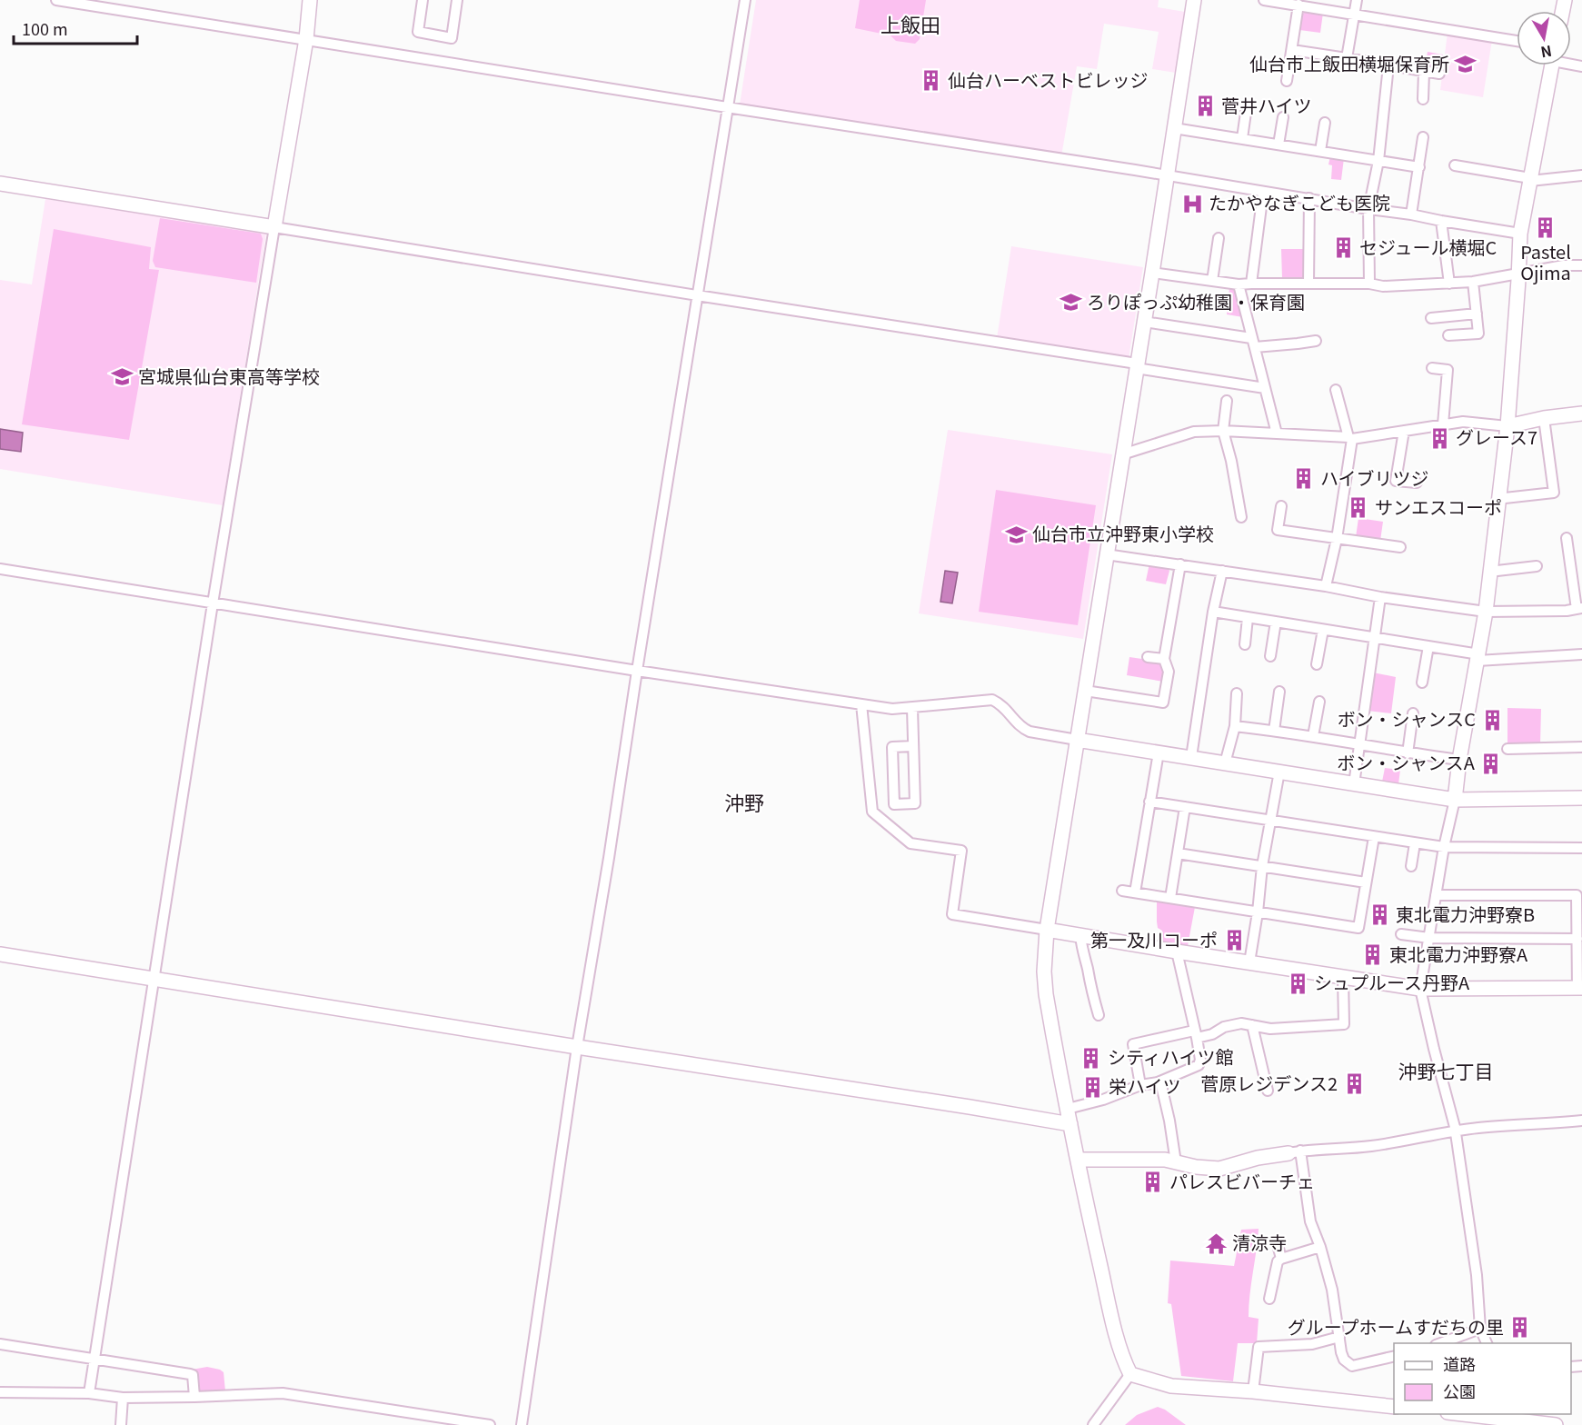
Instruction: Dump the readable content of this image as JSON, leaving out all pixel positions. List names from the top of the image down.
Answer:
{
  "districts": ["上飯田", "沖野", "沖野七丁目"],
  "places": {
    "school or university": [
      "仙台市上飯田横堀保育所",
      "ろりぽっぷ幼稚園・保育園",
      "宮城県仙台東高等学校",
      "仙台市立沖野東小学校"
    ],
    "building": [
      "仙台ハーベストビレッジ",
      "菅井ハイツ",
      "Pastel Ojima",
      "セジュール横堀C",
      "グレース7",
      "ハイブリツジ",
      "サンエスコーポ",
      "ボン・シャンスC",
      "ボン・シャンスA",
      "東北電力沖野寮B",
      "第一及川コーポ",
      "東北電力沖野寮A",
      "シュプルース丹野A",
      "シティハイツ館",
      "菅原レジデンス2",
      "栄ハイツ",
      "パレスビバーチェ",
      "グループホームすだちの里"
    ],
    "hospital": ["たかやなぎこども医院"],
    "temple": ["清涼寺"]
  },
  "legend": ["道路", "公園"],
  "scale_bar": "100 m",
  "north": "bottom"
}
